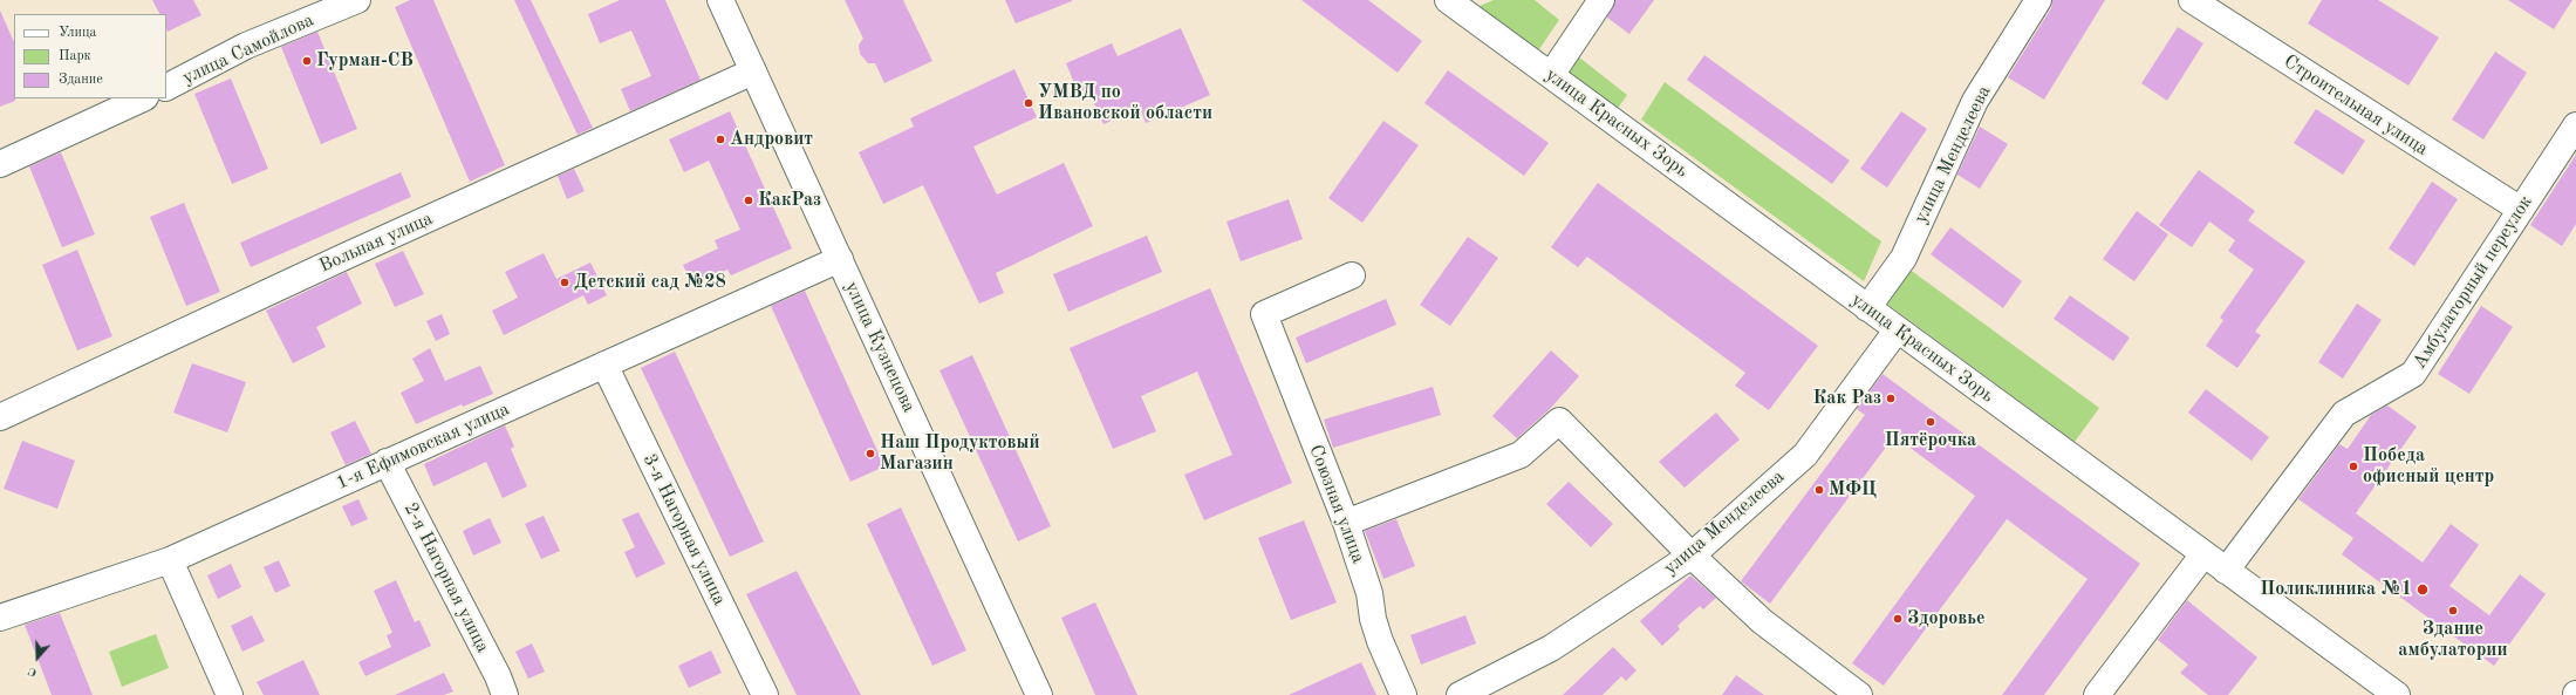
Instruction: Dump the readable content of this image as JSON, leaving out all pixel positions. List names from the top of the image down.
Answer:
{
  "streets": {
    "street": [
      "улица Самойлова",
      "Строительная улица",
      "улица Красных Зорь",
      "улица Менделеева",
      "Вольная улица",
      "Амбулаторный переулок",
      "улица Кузнецова",
      "1-я Ефимовская улица",
      "Союзная улица",
      "3-я Нагорная улица",
      "2-я Нагорная улица"
    ]
  },
  "crossings": [
    ["Строительная улица", "Амбулаторный переулок"],
    ["улица Красных Зорь", "улица Менделеева"],
    ["улица Красных Зорь", "Амбулаторный переулок"],
    ["Вольная улица", "улица Кузнецова"],
    ["улица Кузнецова", "1-я Ефимовская улица"],
    ["1-я Ефимовская улица", "3-я Нагорная улица"],
    ["1-я Ефимовская улица", "2-я Нагорная улица"]
  ],
  "places": [
    "Гурман-СВ",
    "УМВД по Ивановской области",
    "Андровит",
    "КакРаз",
    "Детский сад №28",
    "Как Раз",
    "Пятёрочка",
    "Наш Продуктовый Магазин",
    "Победа офисный центр",
    "МФЦ",
    "Поликлиника №1",
    "Здание амбулатории",
    "Здоровье"
  ],
  "legend": ["Улица", "Парк", "Здание"],
  "north": "bottom"
}
